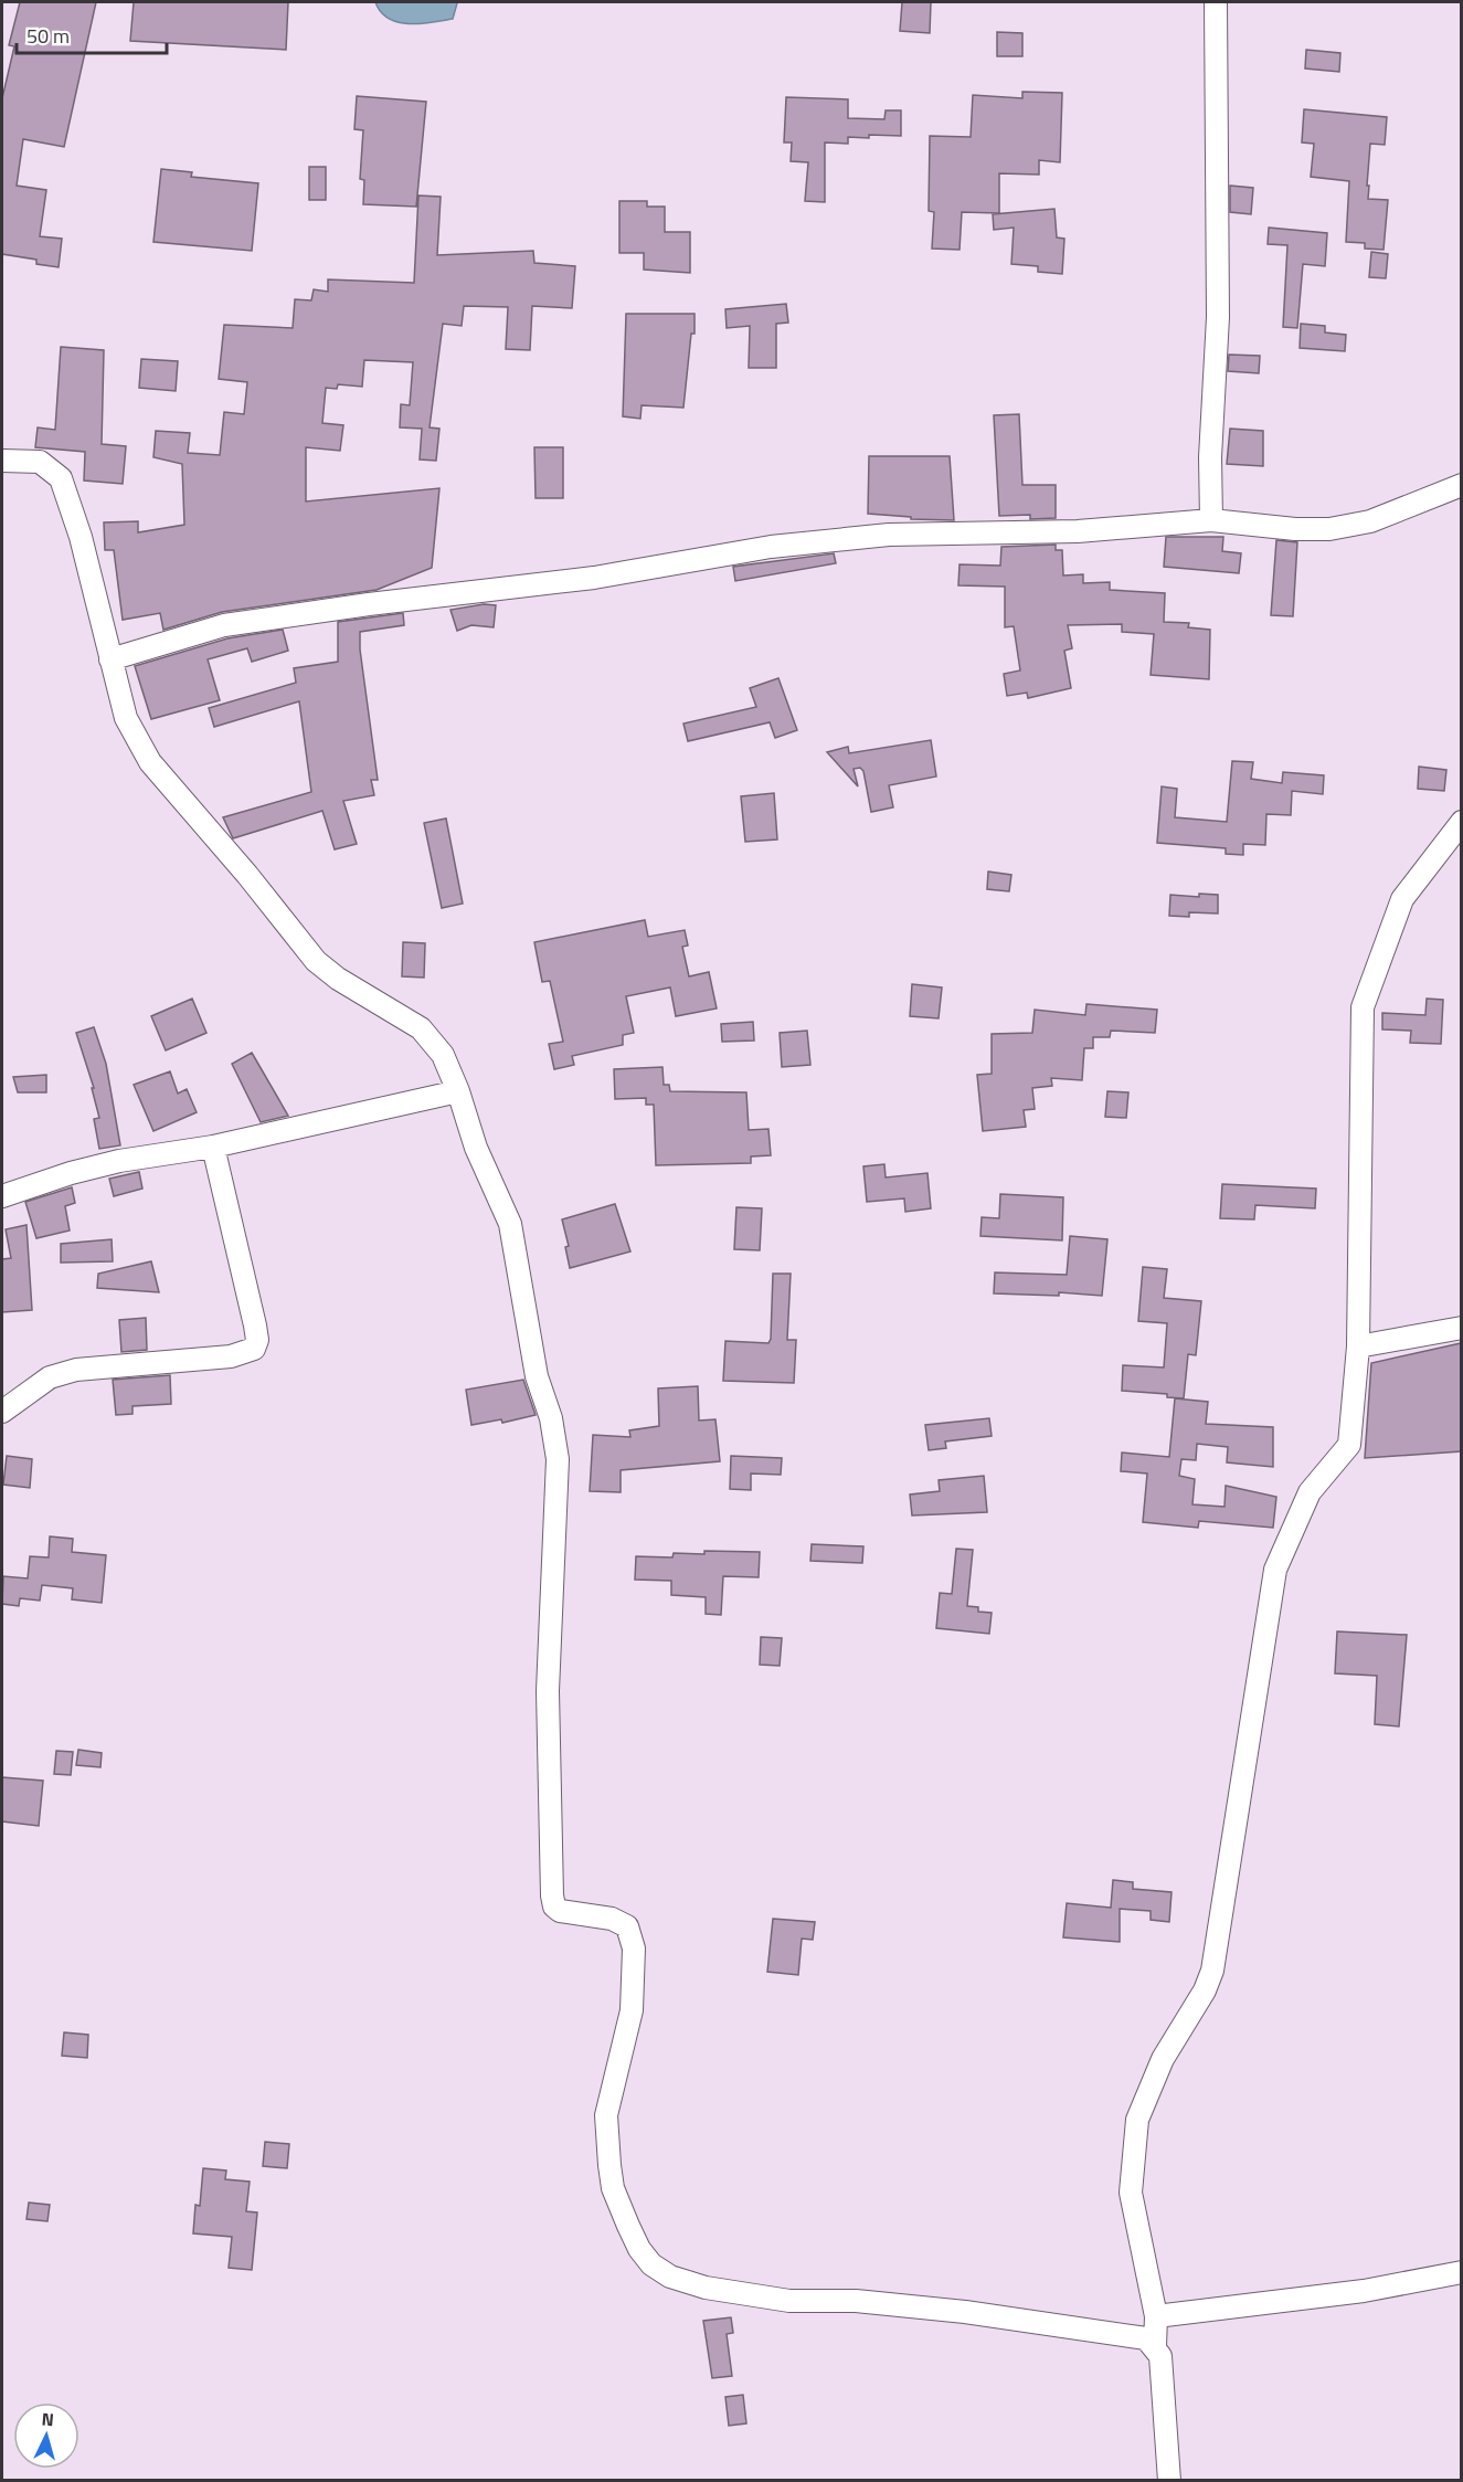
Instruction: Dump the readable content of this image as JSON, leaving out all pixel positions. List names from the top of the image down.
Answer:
{
  "scale_bar": "50 m",
  "north": "top"
}
